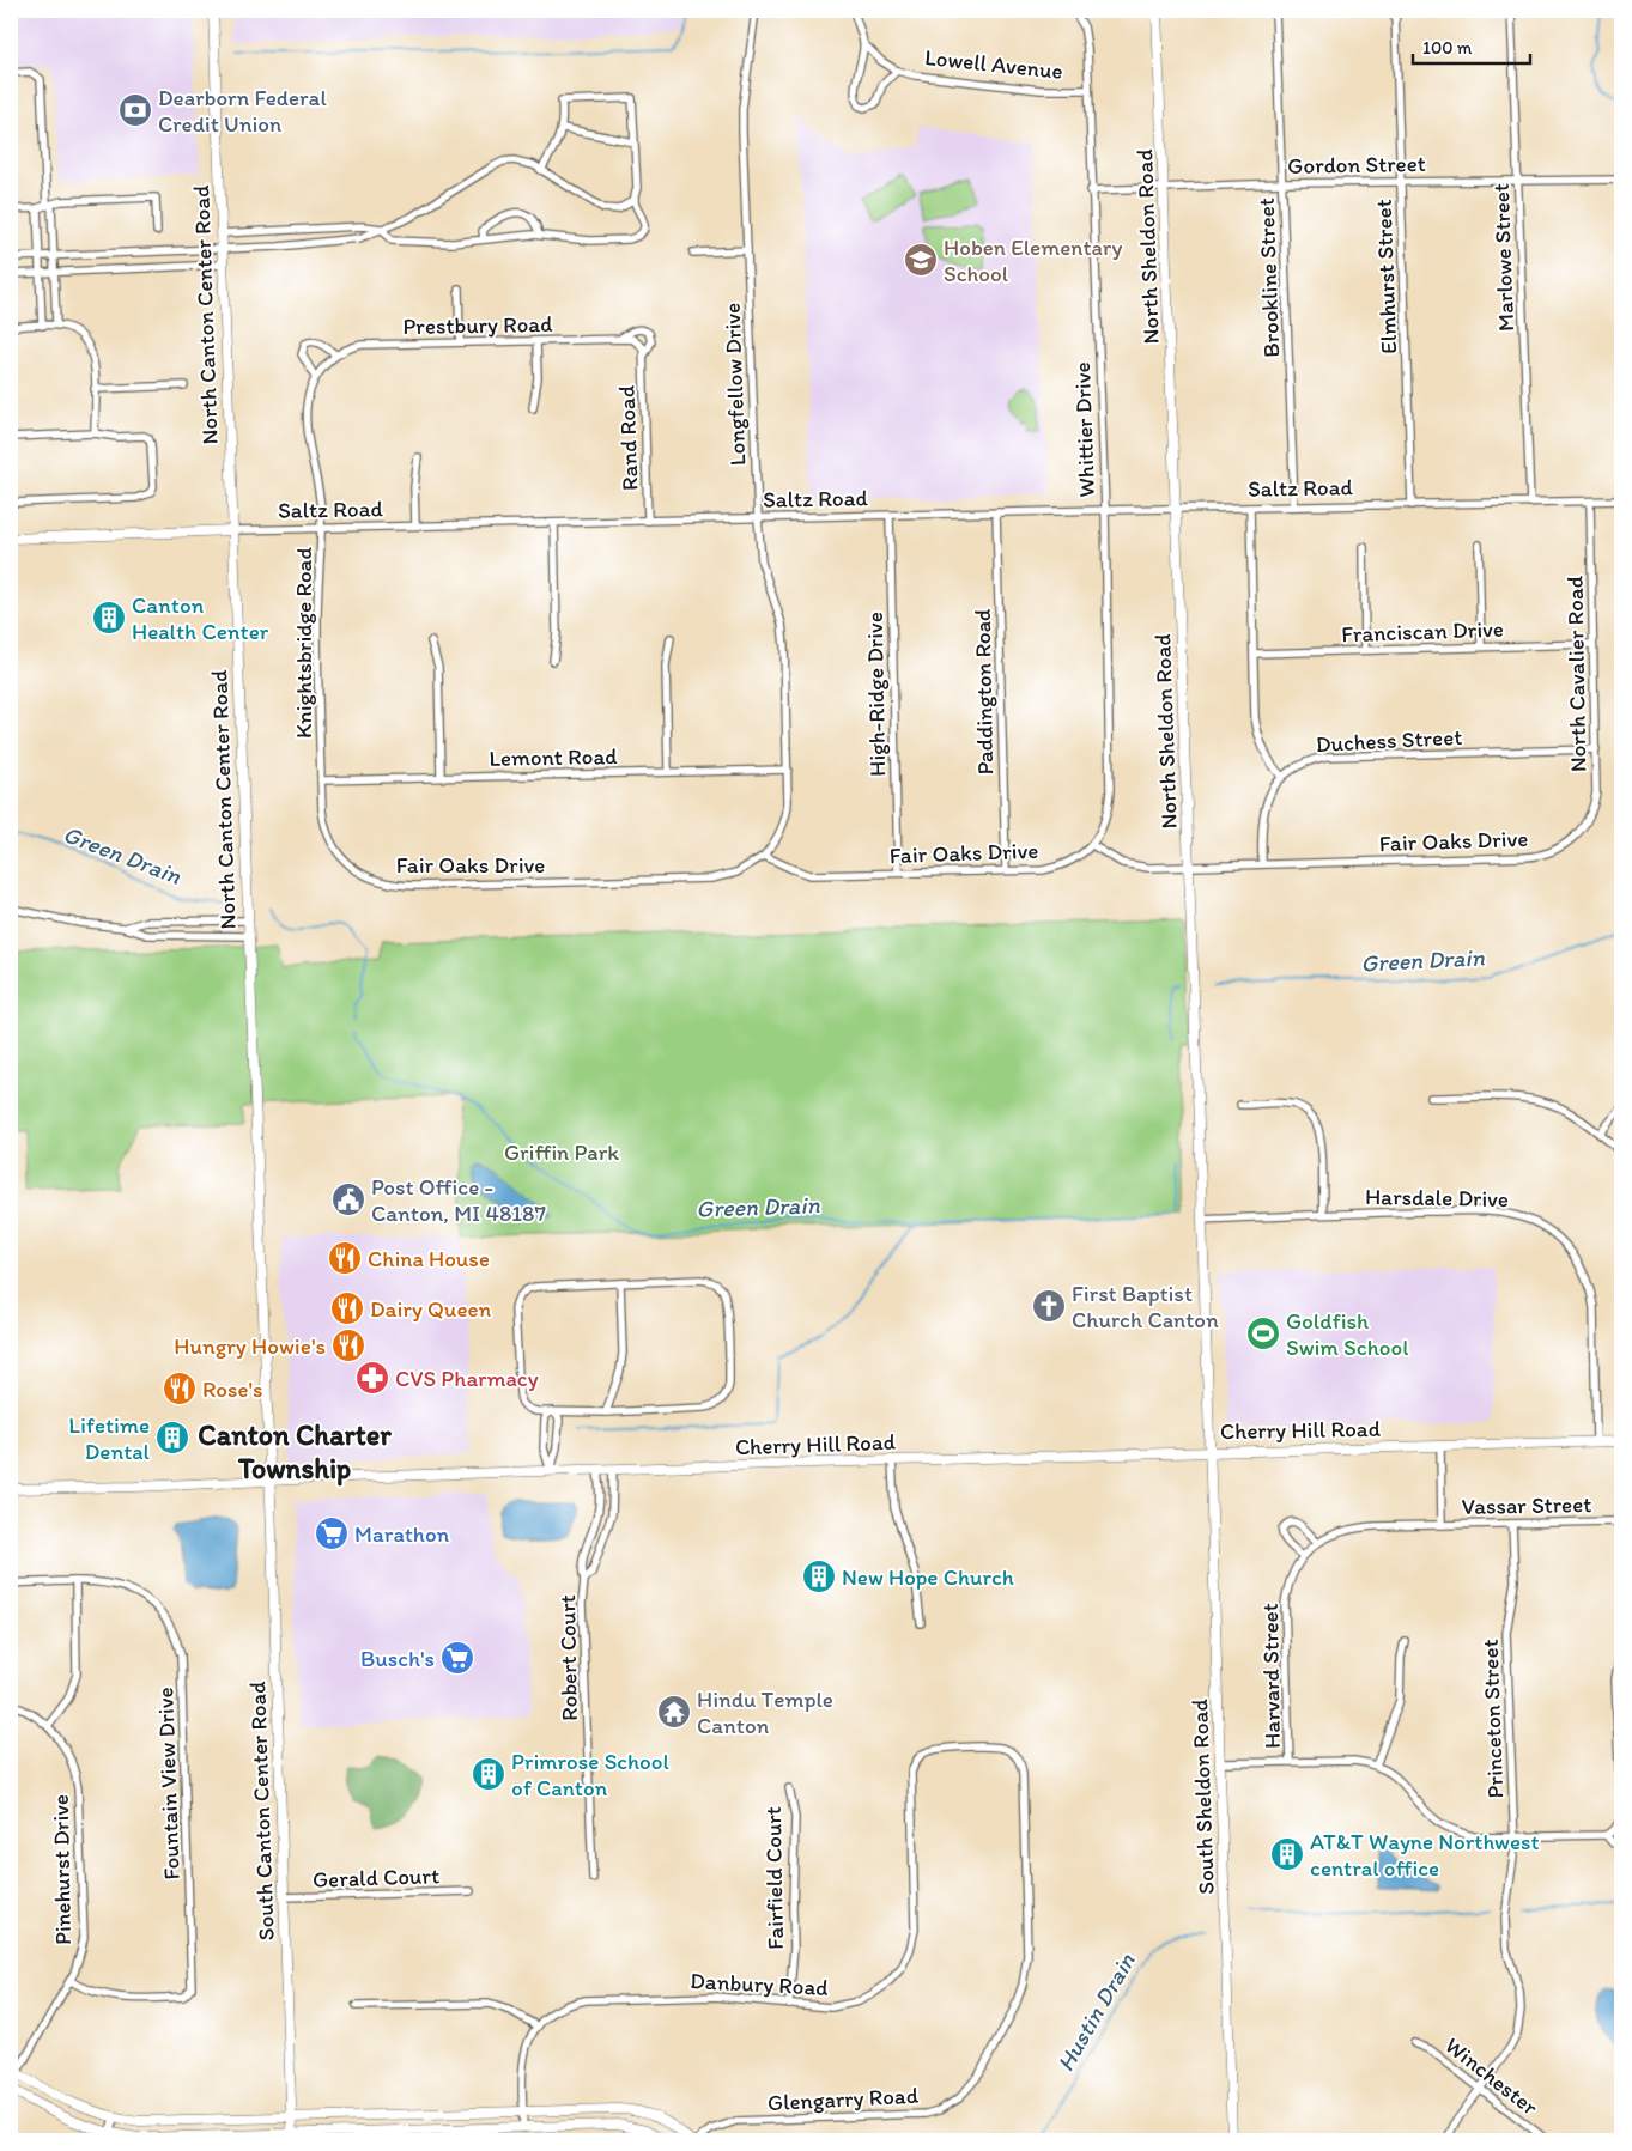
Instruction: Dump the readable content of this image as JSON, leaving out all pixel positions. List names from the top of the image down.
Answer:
{
  "streets": {
    "street": [
      "Lowell Avenue",
      "Gordon Street",
      "North Sheldon Road",
      "Marlowe Street",
      "Elmhurst Street",
      "Brookline Street",
      "North Canton Center Road",
      "Prestbury Road",
      "Longfellow Drive",
      "Whittier Drive",
      "Rand Road",
      "Saltz Road",
      "Franciscan Drive",
      "Knightsbridge Road",
      "North Cavalier Road",
      "Paddington Road",
      "High-Ridge Drive",
      "Duchess Street",
      "Lemont Road",
      "Fair Oaks Drive",
      "Harsdale Drive",
      "Cherry Hill Road",
      "Vassar Street",
      "Robert Court",
      "Harvard Street",
      "Princeton Street",
      "Fountain View Drive",
      "South Sheldon Road",
      "South Canton Center Road",
      "Pinehurst Drive",
      "Gerald Court",
      "Fairfield Court",
      "Danbury Road",
      "Winchester",
      "Glengarry Road"
    ]
  },
  "crossings": [
    ["Lowell Avenue", "Whittier Drive"],
    ["Gordon Street", "North Sheldon Road"],
    ["Gordon Street", "Marlowe Street"],
    ["Gordon Street", "Elmhurst Street"],
    ["Gordon Street", "Brookline Street"],
    ["Gordon Street", "Whittier Drive"],
    ["North Sheldon Road", "Saltz Road"],
    ["North Sheldon Road", "Fair Oaks Drive"],
    ["North Sheldon Road", "Harsdale Drive"],
    ["North Sheldon Road", "Cherry Hill Road"],
    ["North Sheldon Road", "South Sheldon Road"],
    ["Marlowe Street", "Saltz Road"],
    ["Elmhurst Street", "Saltz Road"],
    ["Brookline Street", "Saltz Road"],
    ["North Canton Center Road", "Saltz Road"],
    ["North Canton Center Road", "Cherry Hill Road"],
    ["North Canton Center Road", "South Canton Center Road"],
    ["Prestbury Road", "Rand Road"],
    ["Prestbury Road", "Knightsbridge Road"],
    ["Longfellow Drive", "Saltz Road"],
    ["Longfellow Drive", "Lemont Road"],
    ["Longfellow Drive", "Fair Oaks Drive"],
    ["Whittier Drive", "Saltz Road"],
    ["Whittier Drive", "Fair Oaks Drive"],
    ["Rand Road", "Saltz Road"],
    ["Saltz Road", "Knightsbridge Road"],
    ["Saltz Road", "North Cavalier Road"],
    ["Saltz Road", "Paddington Road"],
    ["Saltz Road", "High-Ridge Drive"],
    ["Franciscan Drive", "North Cavalier Road"],
    ["Knightsbridge Road", "Lemont Road"],
    ["Knightsbridge Road", "Fair Oaks Drive"],
    ["North Cavalier Road", "Duchess Street"],
    ["North Cavalier Road", "Fair Oaks Drive"],
    ["Paddington Road", "Fair Oaks Drive"],
    ["High-Ridge Drive", "Fair Oaks Drive"],
    ["Duchess Street", "Fair Oaks Drive"],
    ["Harsdale Drive", "Cherry Hill Road"],
    ["Cherry Hill Road", "Robert Court"],
    ["Cherry Hill Road", "South Sheldon Road"],
    ["Cherry Hill Road", "South Canton Center Road"],
    ["Vassar Street", "Harvard Street"],
    ["Vassar Street", "Princeton Street"],
    ["Princeton Street", "Winchester"],
    ["Fountain View Drive", "Pinehurst Drive"],
    ["South Canton Center Road", "Gerald Court"],
    ["Fairfield Court", "Danbury Road"],
    ["Danbury Road", "Glengarry Road"]
  ],
  "districts": ["Canton Charter Township"],
  "water": ["Green Drain", "Hustin Drain"],
  "parks": ["Griffin Park"],
  "places": {
    "bank": ["Dearborn Federal Credit Union"],
    "school or university": ["Hoben Elementary School"],
    "building": [
      "Canton Health Center",
      "Lifetime Dental",
      "New Hope Church",
      "Primrose School of Canton",
      "AT&T Wayne Northwest central office"
    ],
    "public building": ["Post Office - Canton, MI 48187"],
    "restaurant": [
      "China House",
      "Dairy Queen",
      "Hungry Howie's",
      "Rose's"
    ],
    "church": ["First Baptist Church Canton"],
    "sports": ["Goldfish Swim School"],
    "pharmacy": ["CVS Pharmacy"],
    "supermarket": ["Marathon", "Busch's"],
    "temple": ["Hindu Temple Canton"]
  },
  "scale_bar": "100 m"
}
